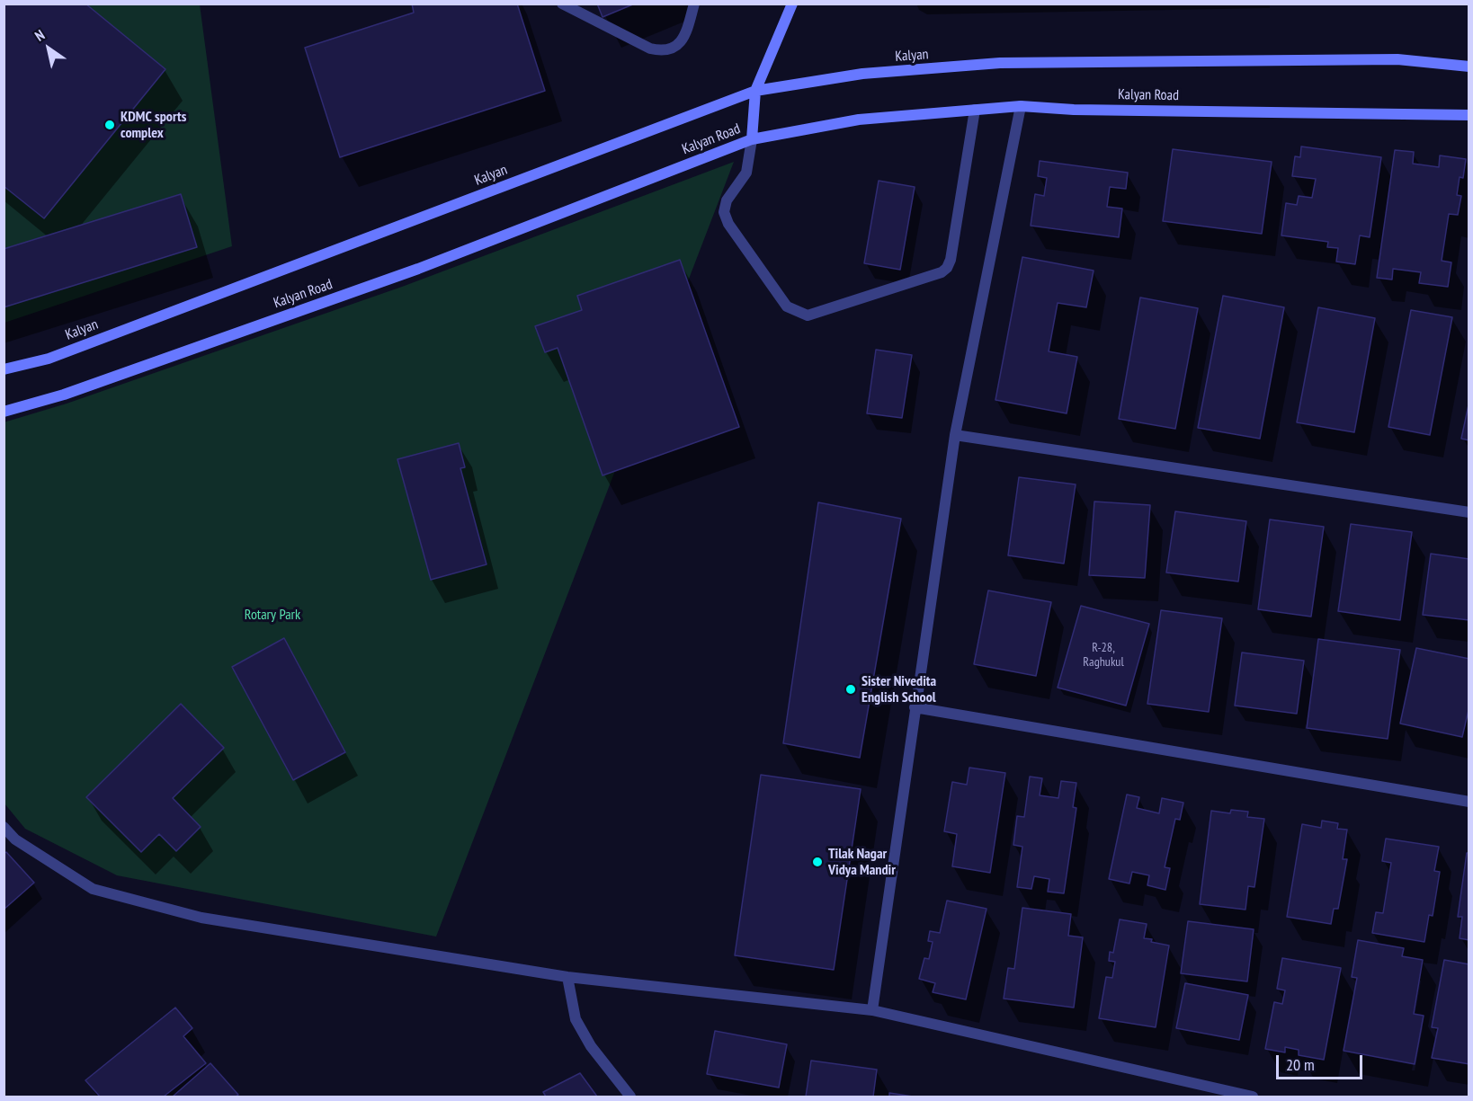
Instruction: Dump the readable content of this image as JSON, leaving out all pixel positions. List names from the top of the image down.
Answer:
{
  "streets": {
    "main road": ["Kalyan", "Kalyan Road"]
  },
  "parks": ["Rotary Park"],
  "places": ["KDMC sports complex", "Sister Nivedita English School", "Tilak Nagar Vidya Mandir"],
  "house_numbers": ["R-28, Raghukul"],
  "scale_bar": "20 m",
  "north": "top left"
}
